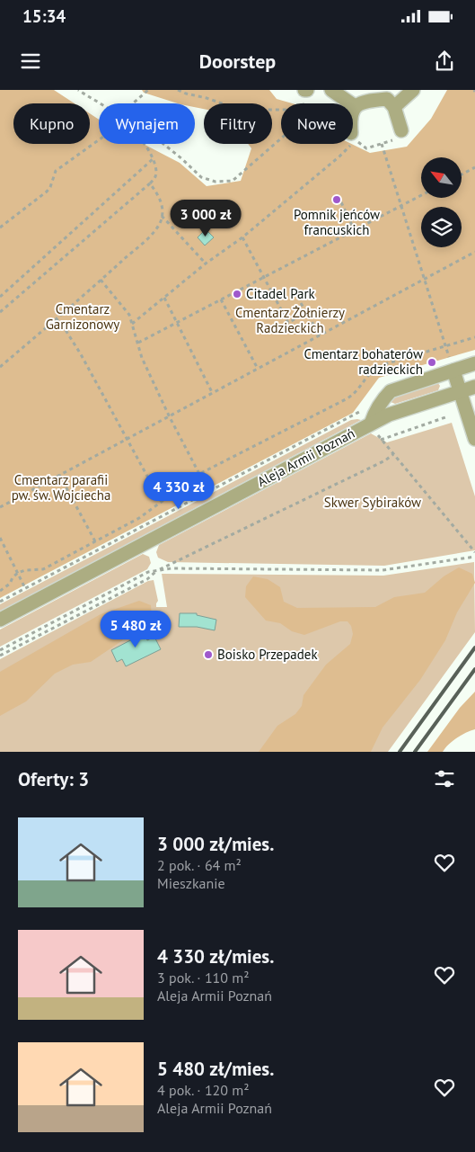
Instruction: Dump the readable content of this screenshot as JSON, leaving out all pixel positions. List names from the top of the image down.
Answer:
{
  "streets": {
    "street": ["Aleja Armii Poznań"]
  },
  "parks": [
    "Cmentarz Garnizonowy",
    "Cmentarz Żołnierzy Radzieckich",
    "Cmentarz parafii pw. św. Wojciecha",
    "Skwer Sybiraków"
  ],
  "places": [
    "Pomnik jeńców francuskich",
    "Citadel Park",
    "Cmentarz bohaterów radzieckich",
    "Boisko Przepadek"
  ],
  "north": "top left",
  "page": {
    "status": "15:34",
    "header": "Doorstep",
    "chip": [
      "Kupno",
      "Wynajem",
      "Filtry",
      "Nowe"
    ],
    "price": ["3 000 zł", "4 330 zł", "5 480 zł"],
    "heading": "Oferty: 3",
    "list": [
      {
        "name": "3 000 zł/mies.",
        "note": "2 pok. · 64 m² · Mieszkanie"
      },
      {
        "name": "4 330 zł/mies.",
        "note": "3 pok. · 110 m² · Aleja Armii Poznań"
      },
      {
        "name": "5 480 zł/mies.",
        "note": "4 pok. · 120 m² · Aleja Armii Poznań"
      }
    ]
  }
}
